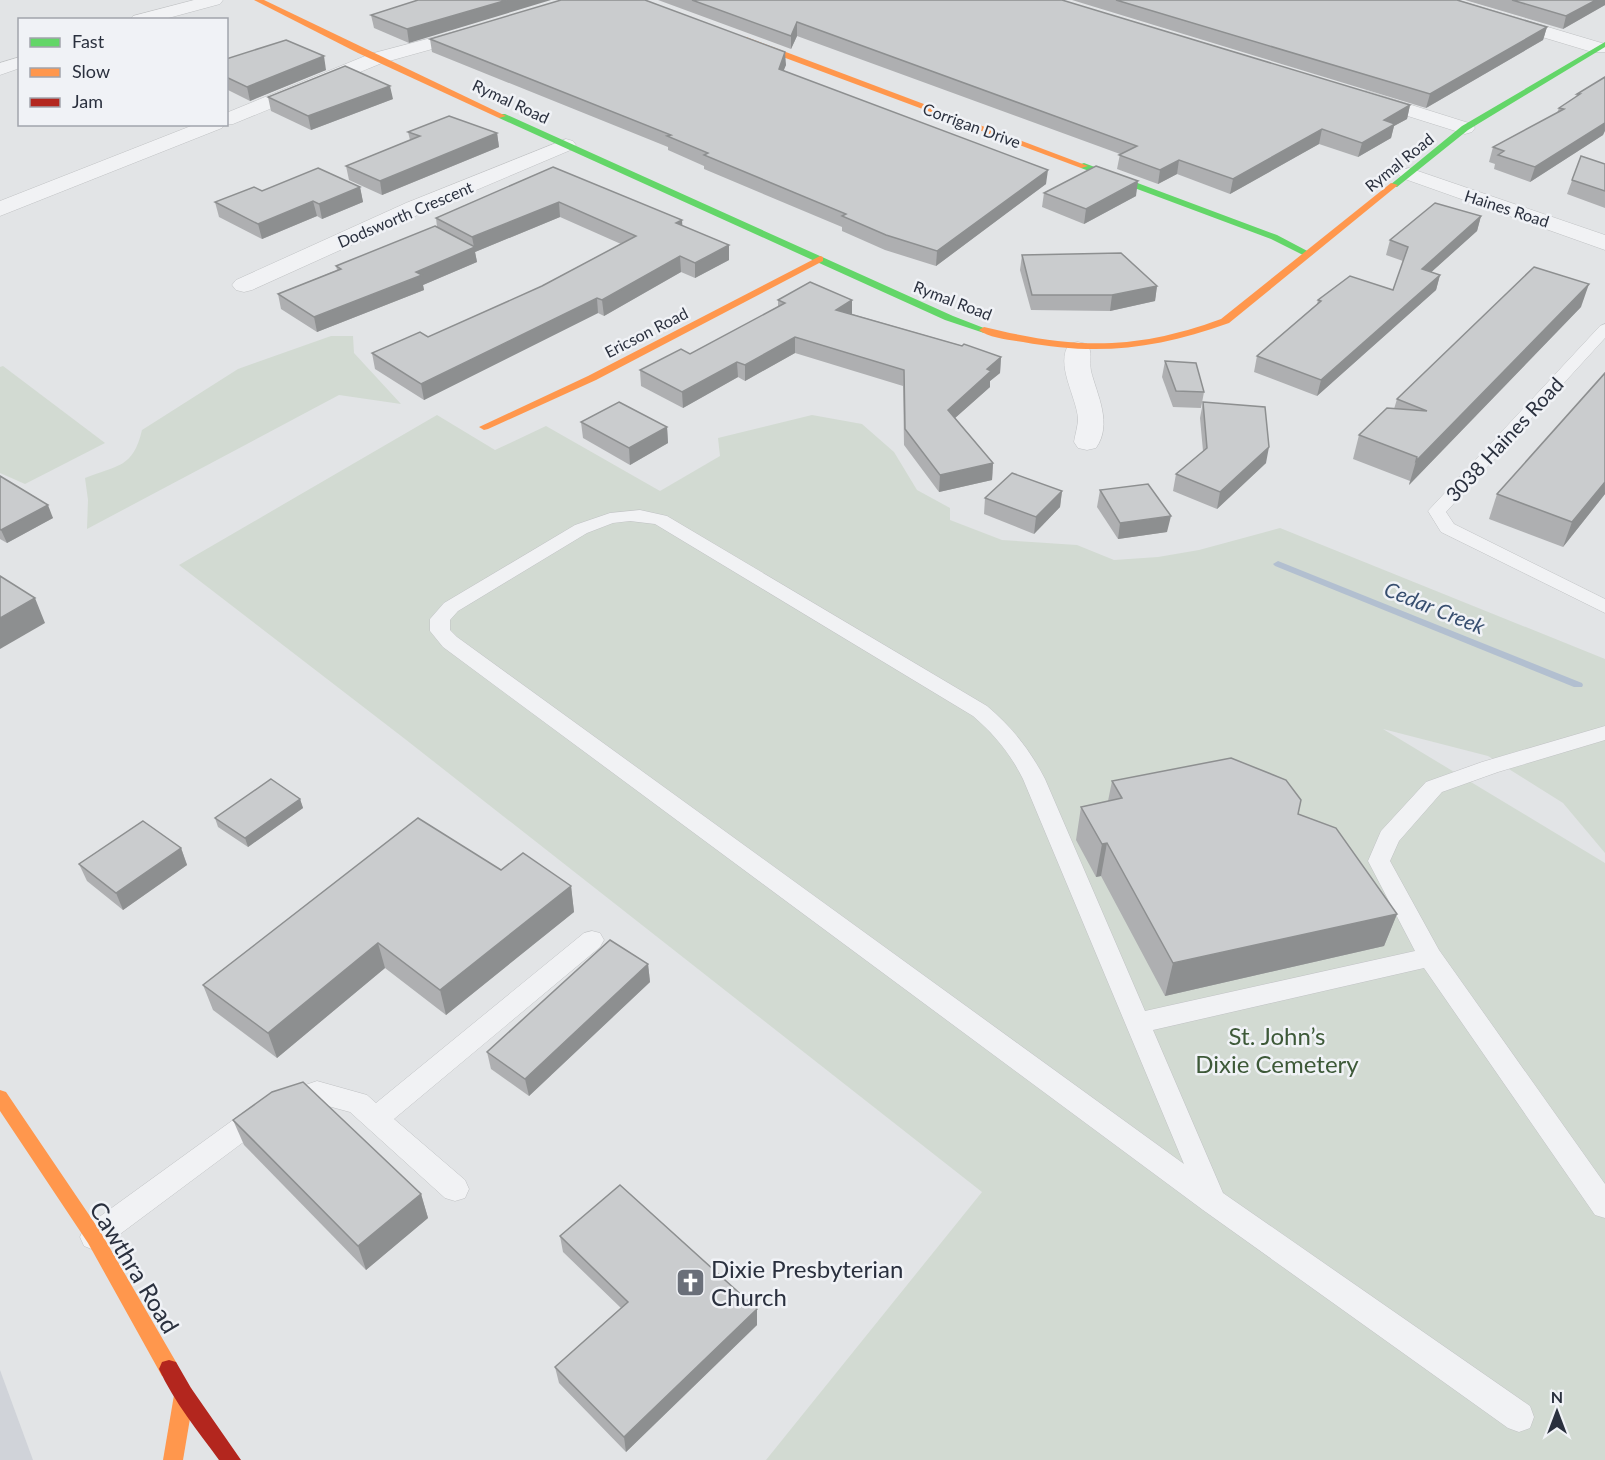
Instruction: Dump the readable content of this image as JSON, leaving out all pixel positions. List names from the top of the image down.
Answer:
{
  "streets": {
    "street": [
      "Rymal Road",
      "Corrigan Drive",
      "Haines Road",
      "Dodsworth Crescent",
      "Ericson Road",
      "Cawthra Road"
    ],
    "lane": ["3038 Haines Road"]
  },
  "crossings": [
    ["Rymal Road", "Corrigan Drive"],
    ["Rymal Road", "Haines Road"],
    ["Rymal Road", "Dodsworth Crescent"],
    ["Rymal Road", "Ericson Road"]
  ],
  "water": ["Cedar Creek"],
  "parks": ["St. John’s Dixie Cemetery"],
  "places": {
    "church": ["Dixie Presbyterian Church"]
  },
  "legend": ["Fast", "Slow", "Jam"],
  "north": "top"
}
